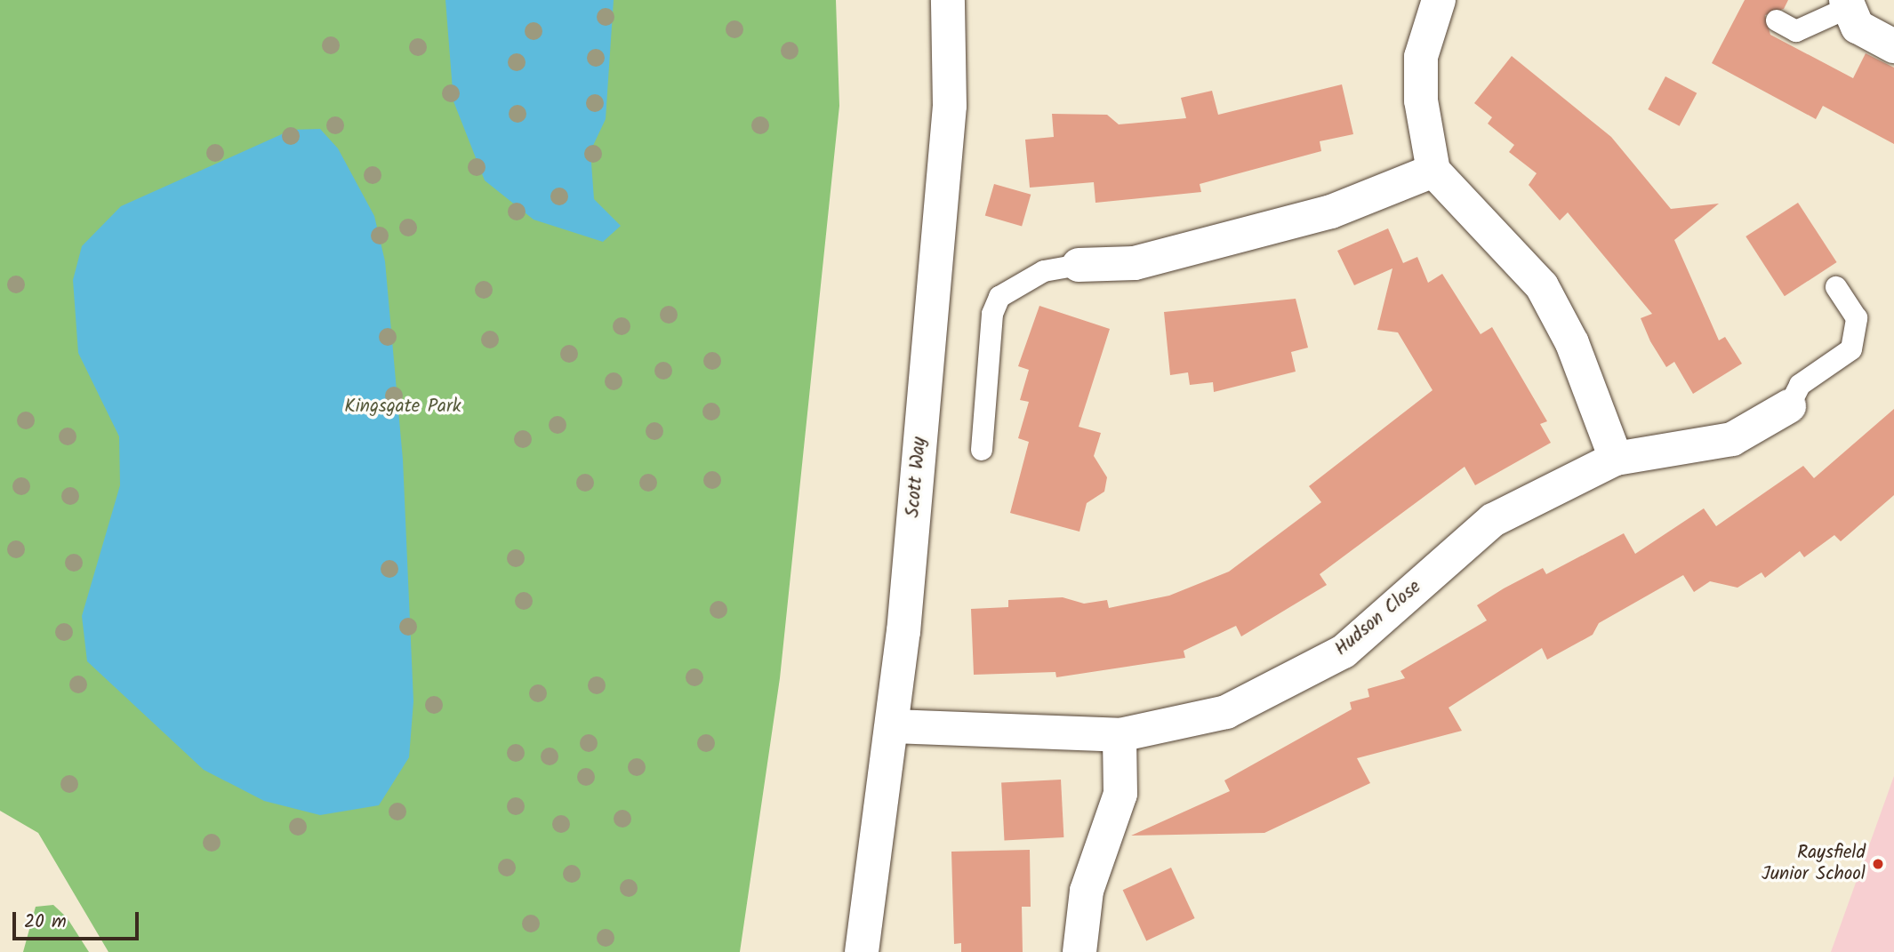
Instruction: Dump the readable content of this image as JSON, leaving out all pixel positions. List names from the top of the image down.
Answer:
{
  "streets": {
    "street": ["Scott Way", "Hudson Close"]
  },
  "crossings": [
    ["Scott Way", "Hudson Close"]
  ],
  "parks": ["Kingsgate Park"],
  "places": ["Raysfield Junior School"],
  "scale_bar": "20 m"
}
